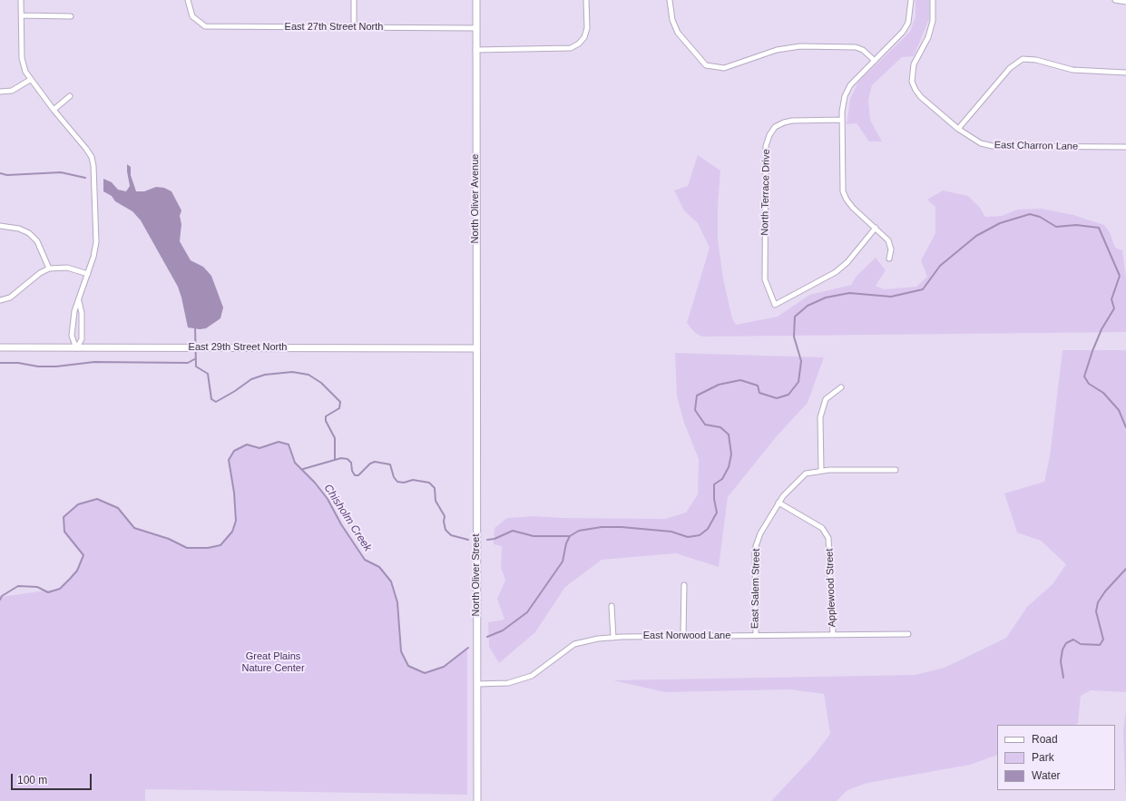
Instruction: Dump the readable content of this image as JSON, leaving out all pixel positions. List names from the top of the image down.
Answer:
{
  "streets": {
    "main road": ["North Oliver Avenue", "East 29th Street North", "North Oliver Street"],
    "street": [
      "East 27th Street North",
      "East Charron Lane",
      "North Terrace Drive",
      "Applewood Street",
      "East Salem Street",
      "East Norwood Lane"
    ]
  },
  "crossings": [
    ["North Oliver Avenue", "East 29th Street North"],
    ["North Oliver Avenue", "North Oliver Street"],
    ["East 29th Street North", "North Oliver Street"],
    ["North Oliver Street", "East Norwood Lane"],
    ["Applewood Street", "East Salem Street"],
    ["Applewood Street", "East Norwood Lane"],
    ["East Salem Street", "East Norwood Lane"]
  ],
  "water": ["Chisholm Creek"],
  "parks": ["Great Plains Nature Center"],
  "legend": ["Road", "Park", "Water"],
  "scale_bar": "100 m"
}
